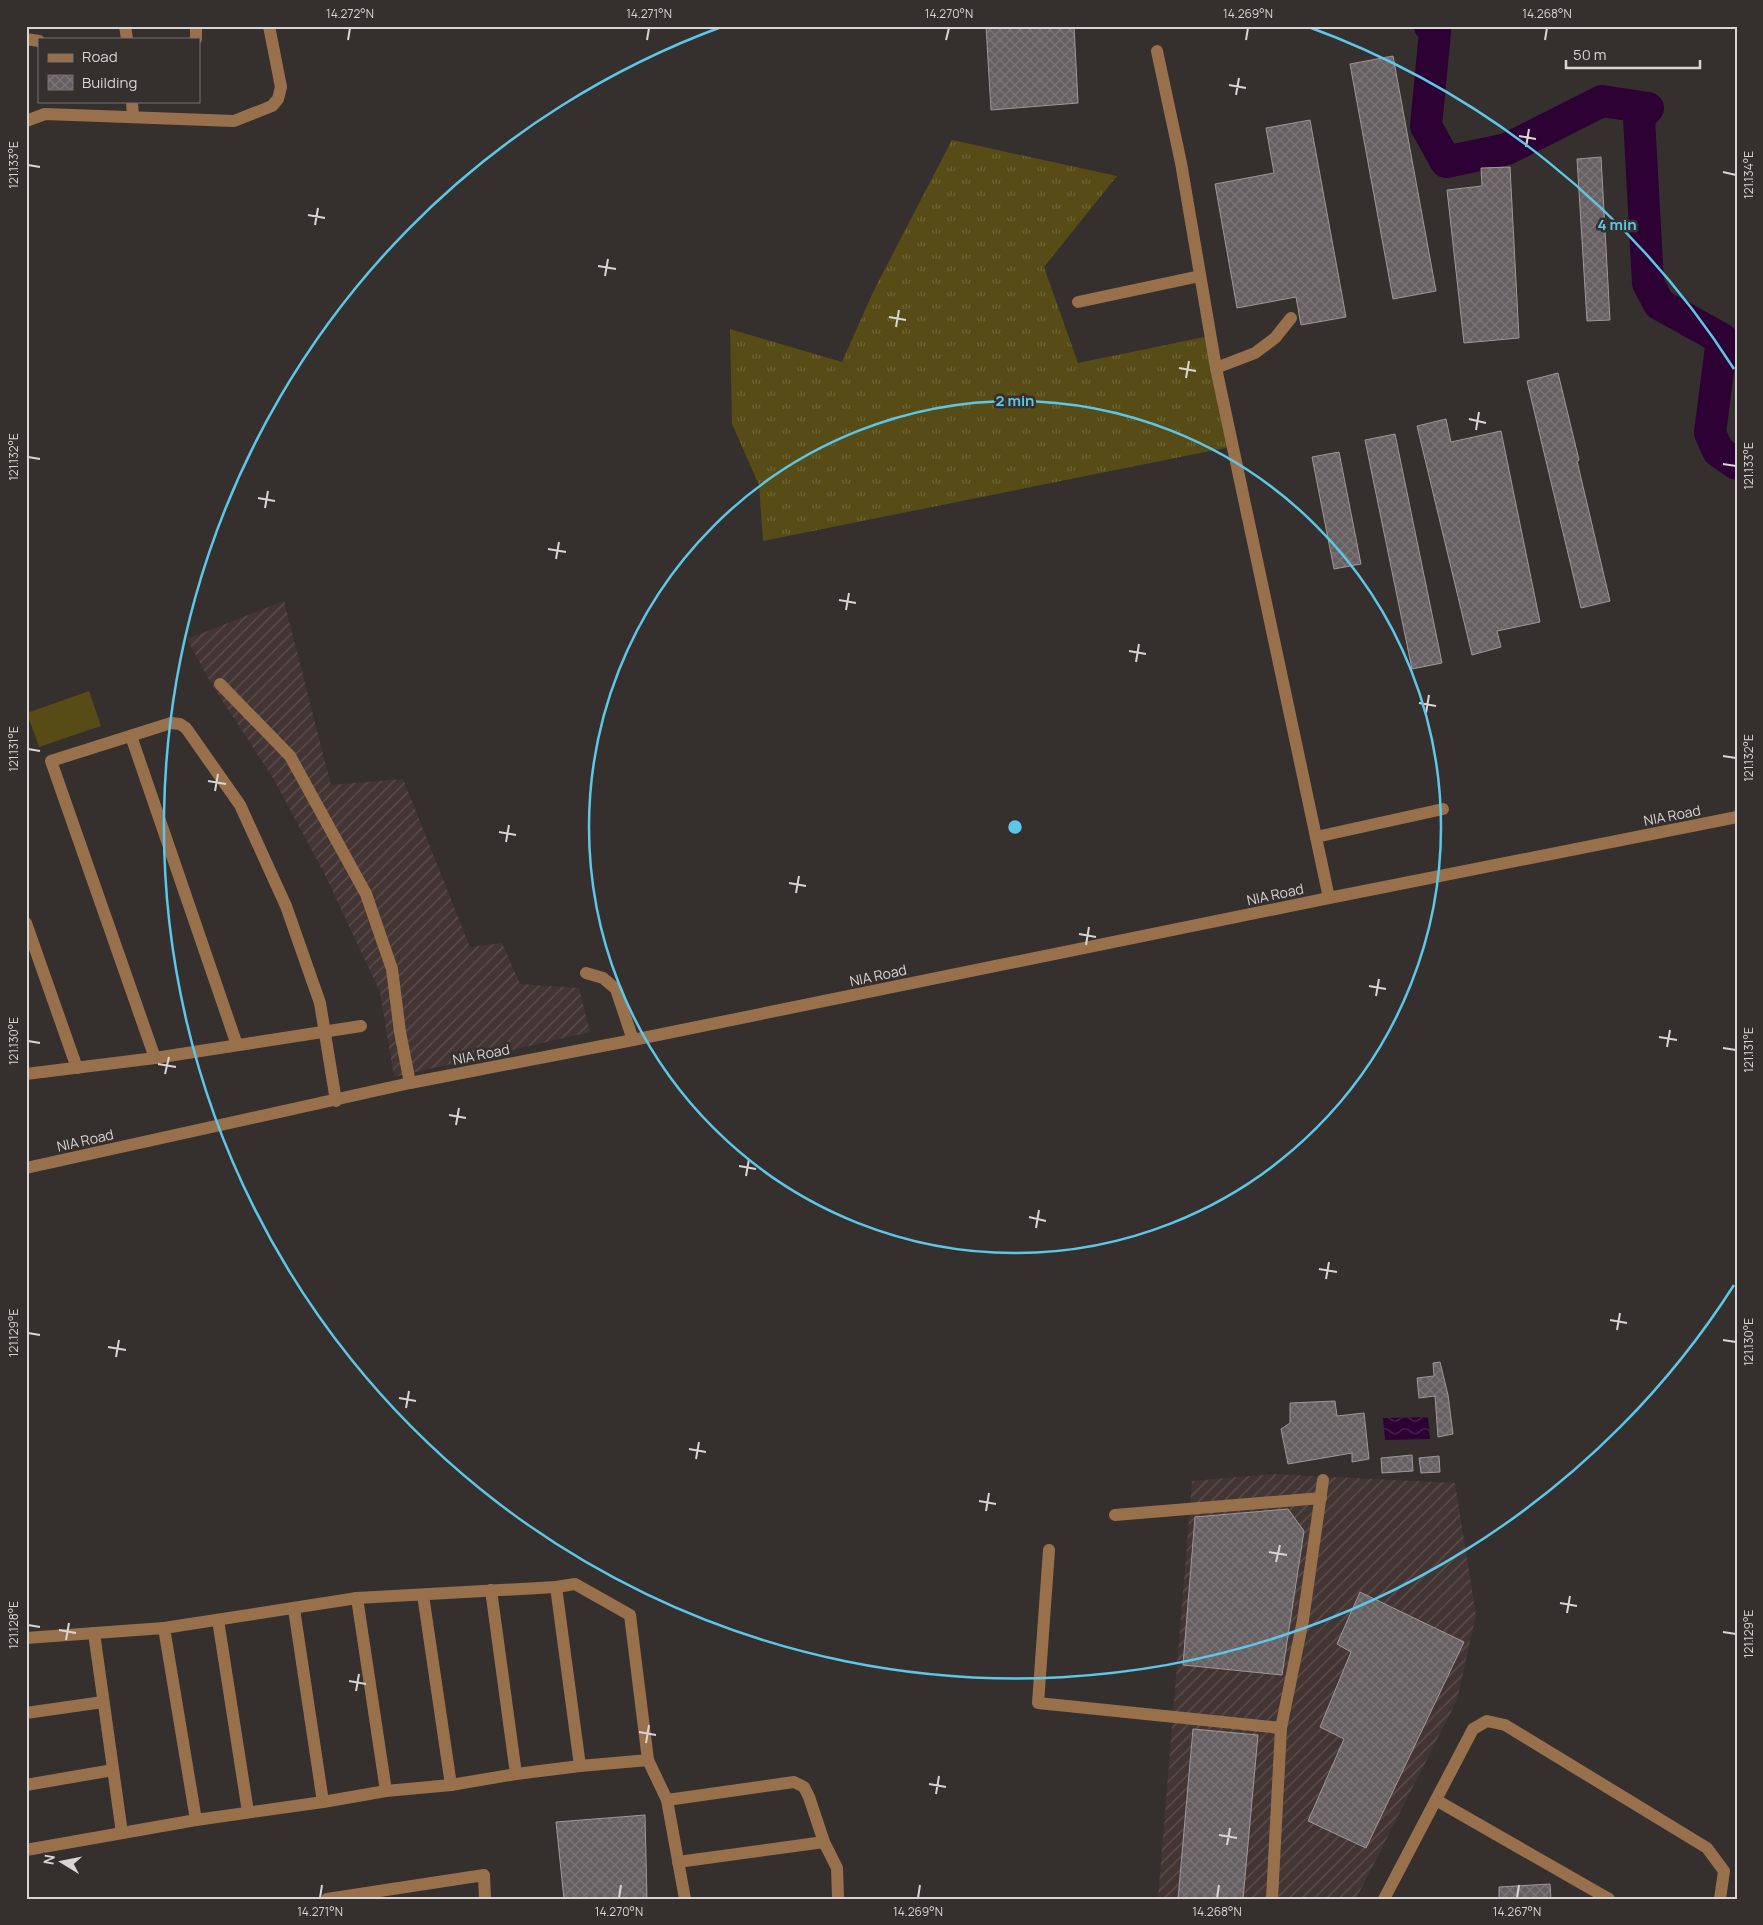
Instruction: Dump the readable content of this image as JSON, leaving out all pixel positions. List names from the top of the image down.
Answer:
{
  "streets": {
    "street": ["NIA Road"]
  },
  "legend": ["Road", "Building"],
  "scale_bar": "50 m",
  "north": "left",
  "coordinates": [
    "14.272°N",
    "14.271°N",
    "14.270°N",
    "14.269°N",
    "14.268°N",
    "121.133°E",
    "121.134°E",
    "121.132°E",
    "121.131°E",
    "121.130°E",
    "121.129°E",
    "121.128°E",
    "14.267°N"
  ],
  "rings": ["4 min", "2 min"]
}
